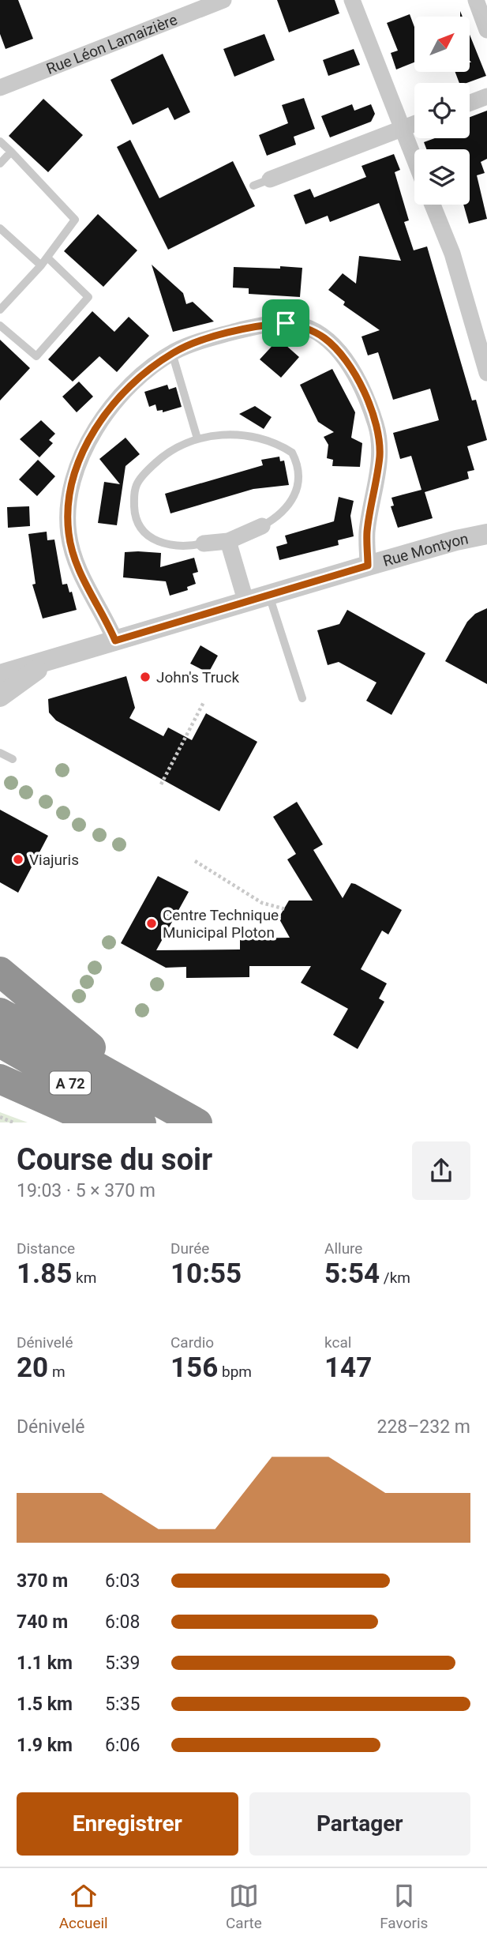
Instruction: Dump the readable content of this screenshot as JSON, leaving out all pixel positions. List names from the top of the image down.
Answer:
{
  "streets": {
    "highway": ["A 72"],
    "street": ["Rue Léon Lamaizière", "Rue Montyon"]
  },
  "places": ["John's Truck", "Viajuris", "Centre Technique Municipal Ploton"],
  "north": "top right",
  "page": {
    "heading": ["Course du soir", "19:03 · 5 × 370 m"],
    "stats": [
      ["Distance", "1.85 km"],
      ["Durée", "10:55"],
      ["Allure", "5:54 /km"],
      ["Dénivelé", "20 m"],
      ["Cardio", "156 bpm"],
      ["kcal", "147"]
    ],
    "chart": ["Dénivelé", "228–232 m"],
    "list": [
      {
        "name": "370 m",
        "note": "6:03"
      },
      {
        "name": "740 m",
        "note": "6:08"
      },
      {
        "name": "1.1 km",
        "note": "5:39"
      },
      {
        "name": "1.5 km",
        "note": "5:35"
      },
      {
        "name": "1.9 km",
        "note": "6:06"
      }
    ],
    "buttons": ["Enregistrer", "Partager"],
    "tabs": ["Accueil", "Carte", "Favoris"]
  }
}
